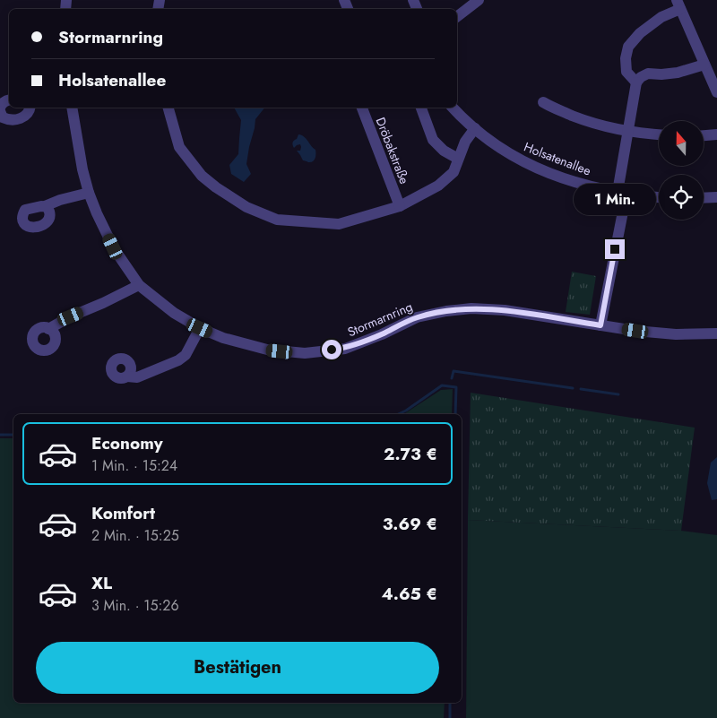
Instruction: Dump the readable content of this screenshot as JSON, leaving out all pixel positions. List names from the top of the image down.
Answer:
{
  "streets": {
    "street": ["Dröbakstraße", "Holsatenallee", "Stormarnring"]
  },
  "north": "top",
  "page": {
    "banner": ["Stormarnring", "Holsatenallee"],
    "bubble": "1 Min.",
    "list": [
      {
        "name": "Economy",
        "note": "1 Min. · 15:24",
        "value": "2.73 €"
      },
      {
        "name": "Komfort",
        "note": "2 Min. · 15:25",
        "value": "3.69 €"
      },
      {
        "name": "XL",
        "note": "3 Min. · 15:26",
        "value": "4.65 €"
      }
    ],
    "buttons": "Bestätigen"
  }
}
